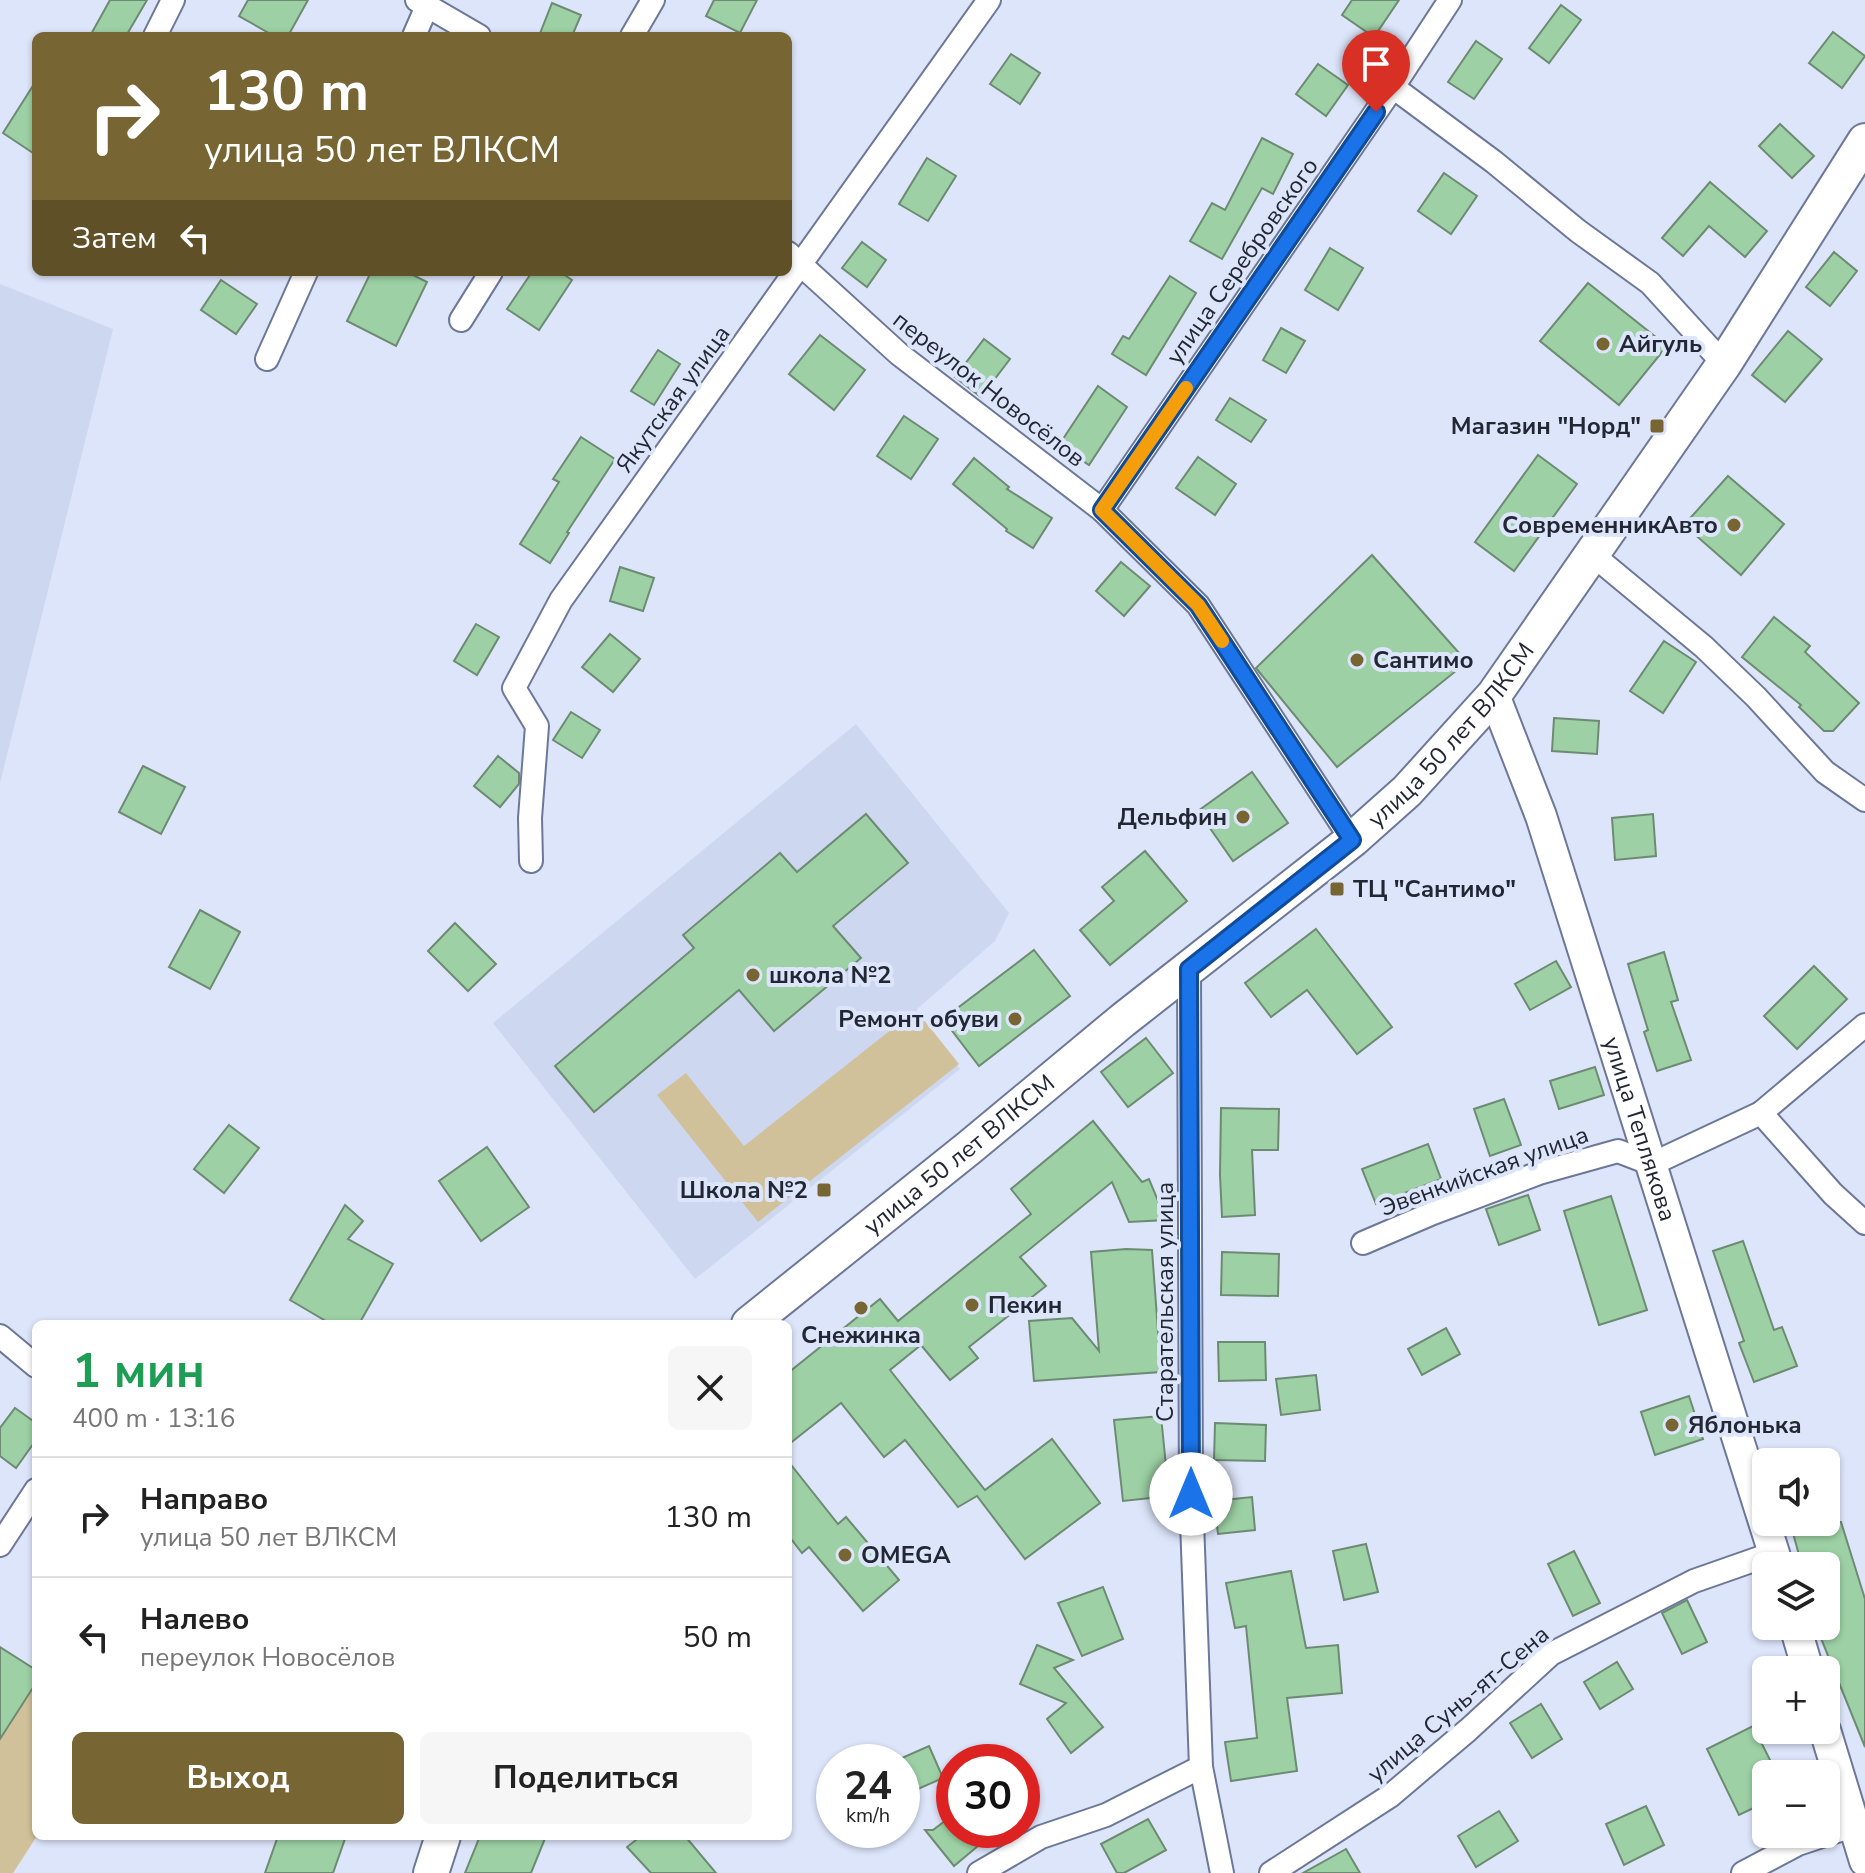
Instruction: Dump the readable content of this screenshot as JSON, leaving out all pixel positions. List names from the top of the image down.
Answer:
{
  "streets": {
    "main road": ["улица 50 лет ВЛКСМ", "улица Теплякова"],
    "street": [
      "улица Серебровского",
      "переулок Новосёлов",
      "Якутская улица",
      "Эвенкийская улица",
      "Старательская улица",
      "улица Сунь-ят-Сена"
    ]
  },
  "crossings": [
    ["улица Серебровского", "переулок Новосёлов"],
    ["переулок Новосёлов", "Якутская улица"],
    ["переулок Новосёлов", "улица 50 лет ВЛКСМ"],
    ["улица 50 лет ВЛКСМ", "улица Теплякова"],
    ["улица 50 лет ВЛКСМ", "Старательская улица"],
    ["улица Теплякова", "Эвенкийская улица"]
  ],
  "places": {
    "other": [
      "Айгуль",
      "СовременникАвто",
      "Сантимо",
      "Дельфин",
      "школа №2",
      "Ремонт обуви",
      "Пекин",
      "Снежинка",
      "Яблонька",
      "OMEGA"
    ],
    "transit": ["Магазин \"Норд\"", "ТЦ \"Сантимо\"", "Школа №2"]
  },
  "page": {
    "turn": ["130 m", "улица 50 лет ВЛКСМ"],
    "then": "Затем",
    "heading": ["1 мин", "400 m · 13:16"],
    "map_buttons": ["+", "−"],
    "list": [
      {
        "name": "Направо",
        "note": "улица 50 лет ВЛКСМ",
        "value": "130 m"
      },
      {
        "name": "Налево",
        "note": "переулок Новосёлов",
        "value": "50 m"
      }
    ],
    "buttons": ["Выход", "Поделиться"],
    "speed": "24 km/h",
    "limit": "30"
  }
}
